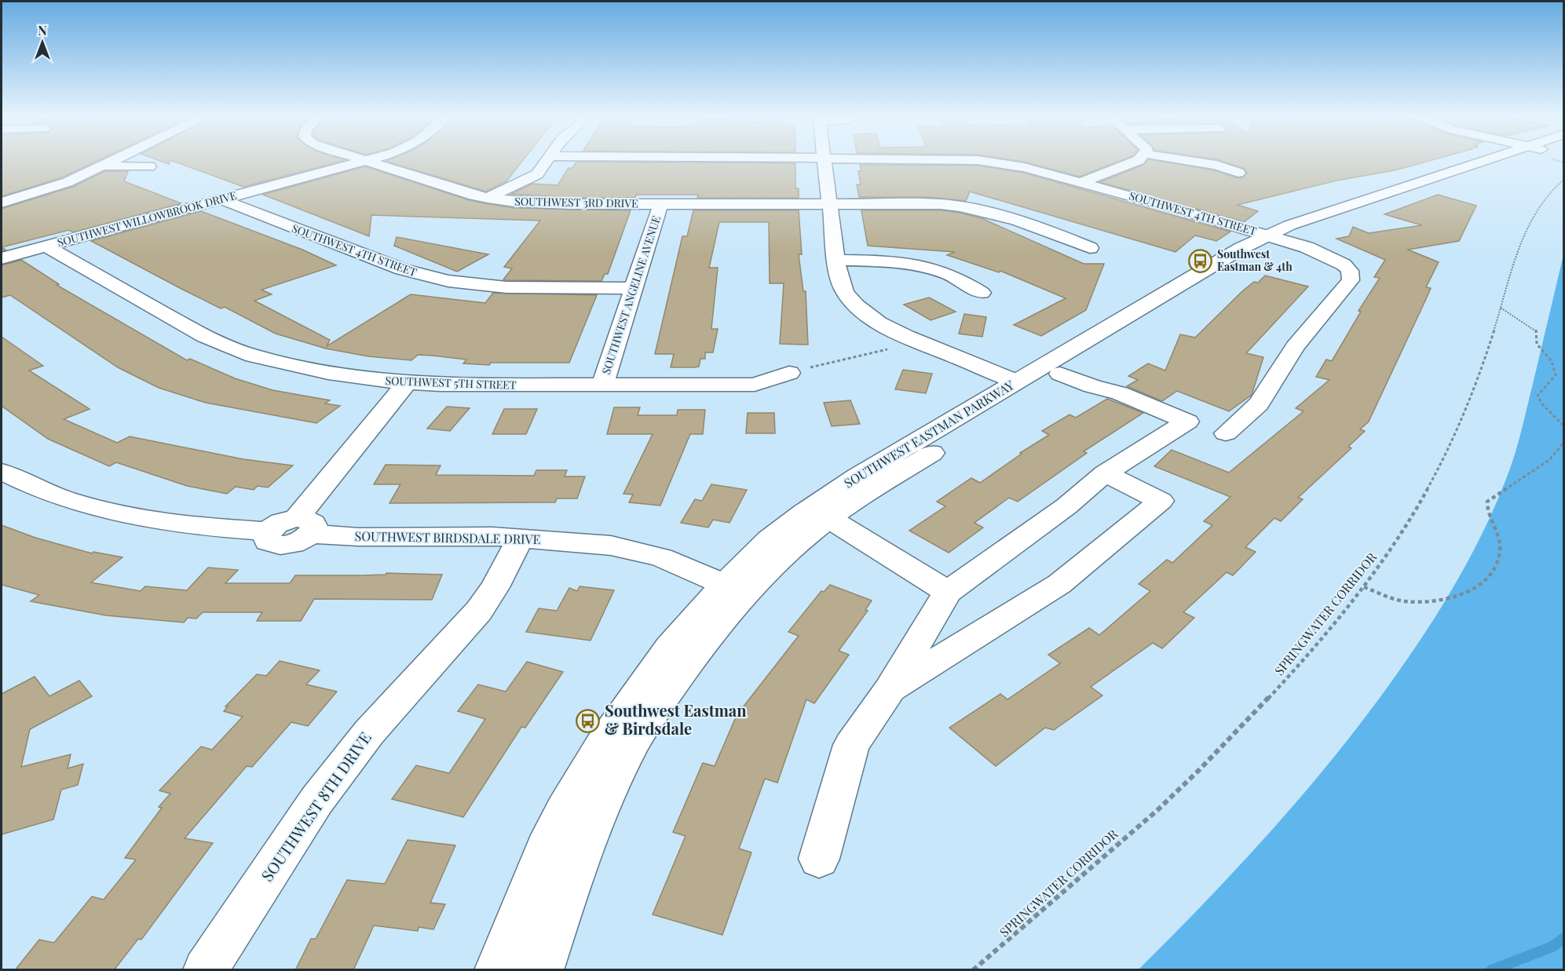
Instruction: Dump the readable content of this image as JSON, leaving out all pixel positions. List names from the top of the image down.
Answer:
{
  "streets": {
    "street": [
      "SOUTHWEST 3RD DRIVE",
      "SOUTHWEST 4TH STREET",
      "SOUTHWEST WILLOWBROOK DRIVE",
      "SOUTHWEST ANGELINE AVENUE",
      "SOUTHWEST 5TH STREET",
      "SOUTHWEST EASTMAN PARKWAY",
      "SOUTHWEST BIRDSDALE DRIVE",
      "SOUTHWEST 8TH DRIVE"
    ],
    "path": ["SPRINGWATER CORRIDOR"]
  },
  "crossings": [
    ["SOUTHWEST 3RD DRIVE", "SOUTHWEST WILLOWBROOK DRIVE"],
    ["SOUTHWEST 3RD DRIVE", "SOUTHWEST ANGELINE AVENUE"],
    ["SOUTHWEST 4TH STREET", "SOUTHWEST WILLOWBROOK DRIVE"],
    ["SOUTHWEST 4TH STREET", "SOUTHWEST ANGELINE AVENUE"],
    ["SOUTHWEST 4TH STREET", "SOUTHWEST EASTMAN PARKWAY"],
    ["SOUTHWEST WILLOWBROOK DRIVE", "SOUTHWEST 5TH STREET"],
    ["SOUTHWEST ANGELINE AVENUE", "SOUTHWEST 5TH STREET"],
    ["SOUTHWEST EASTMAN PARKWAY", "SOUTHWEST BIRDSDALE DRIVE"],
    ["SOUTHWEST BIRDSDALE DRIVE", "SOUTHWEST 8TH DRIVE"]
  ],
  "places": {
    "bus stop": ["Southwest Eastman & 4th", "Southwest Eastman & Birdsdale"]
  },
  "north": "top"
}
